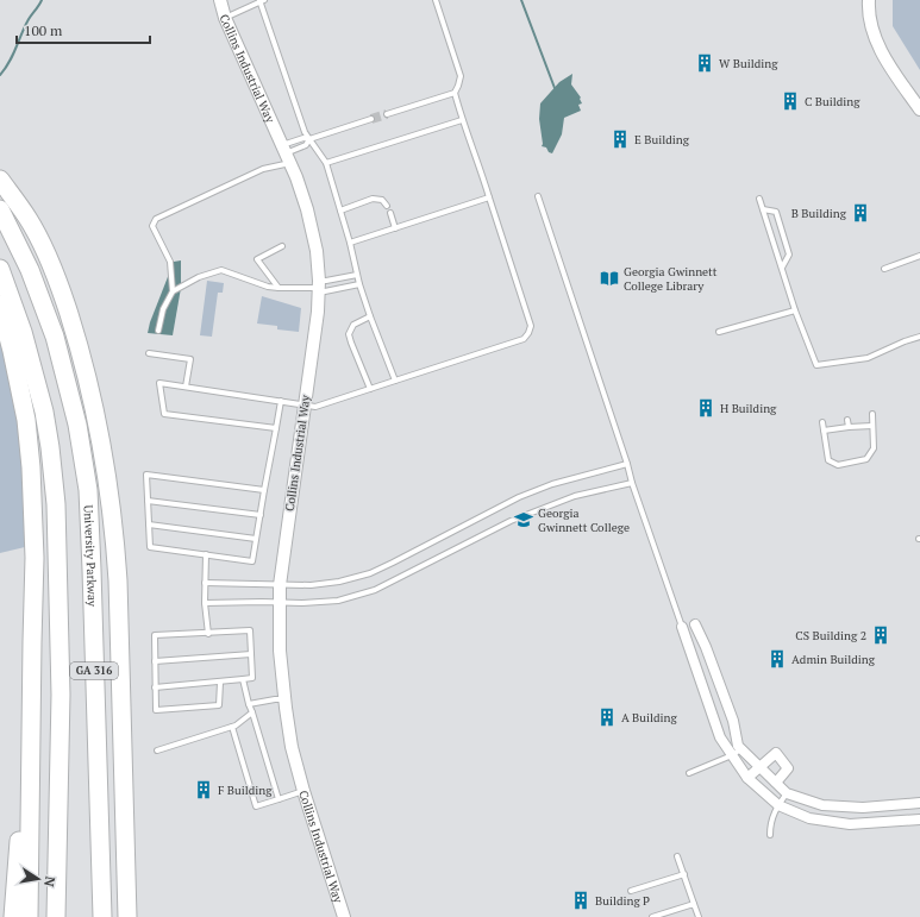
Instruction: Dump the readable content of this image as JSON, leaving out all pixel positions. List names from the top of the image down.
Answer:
{
  "streets": {
    "highway": ["University Parkway", "GA 316"],
    "street": ["Collins Industrial Way"]
  },
  "places": {
    "building": [
      "W Building",
      "C Building",
      "E Building",
      "B Building",
      "H Building",
      "CS Building 2",
      "Admin Building",
      "A Building",
      "F Building",
      "Building P"
    ],
    "library": ["Georgia Gwinnett College Library"],
    "school or university": ["Georgia Gwinnett College"]
  },
  "scale_bar": "100 m",
  "north": "right"
}
